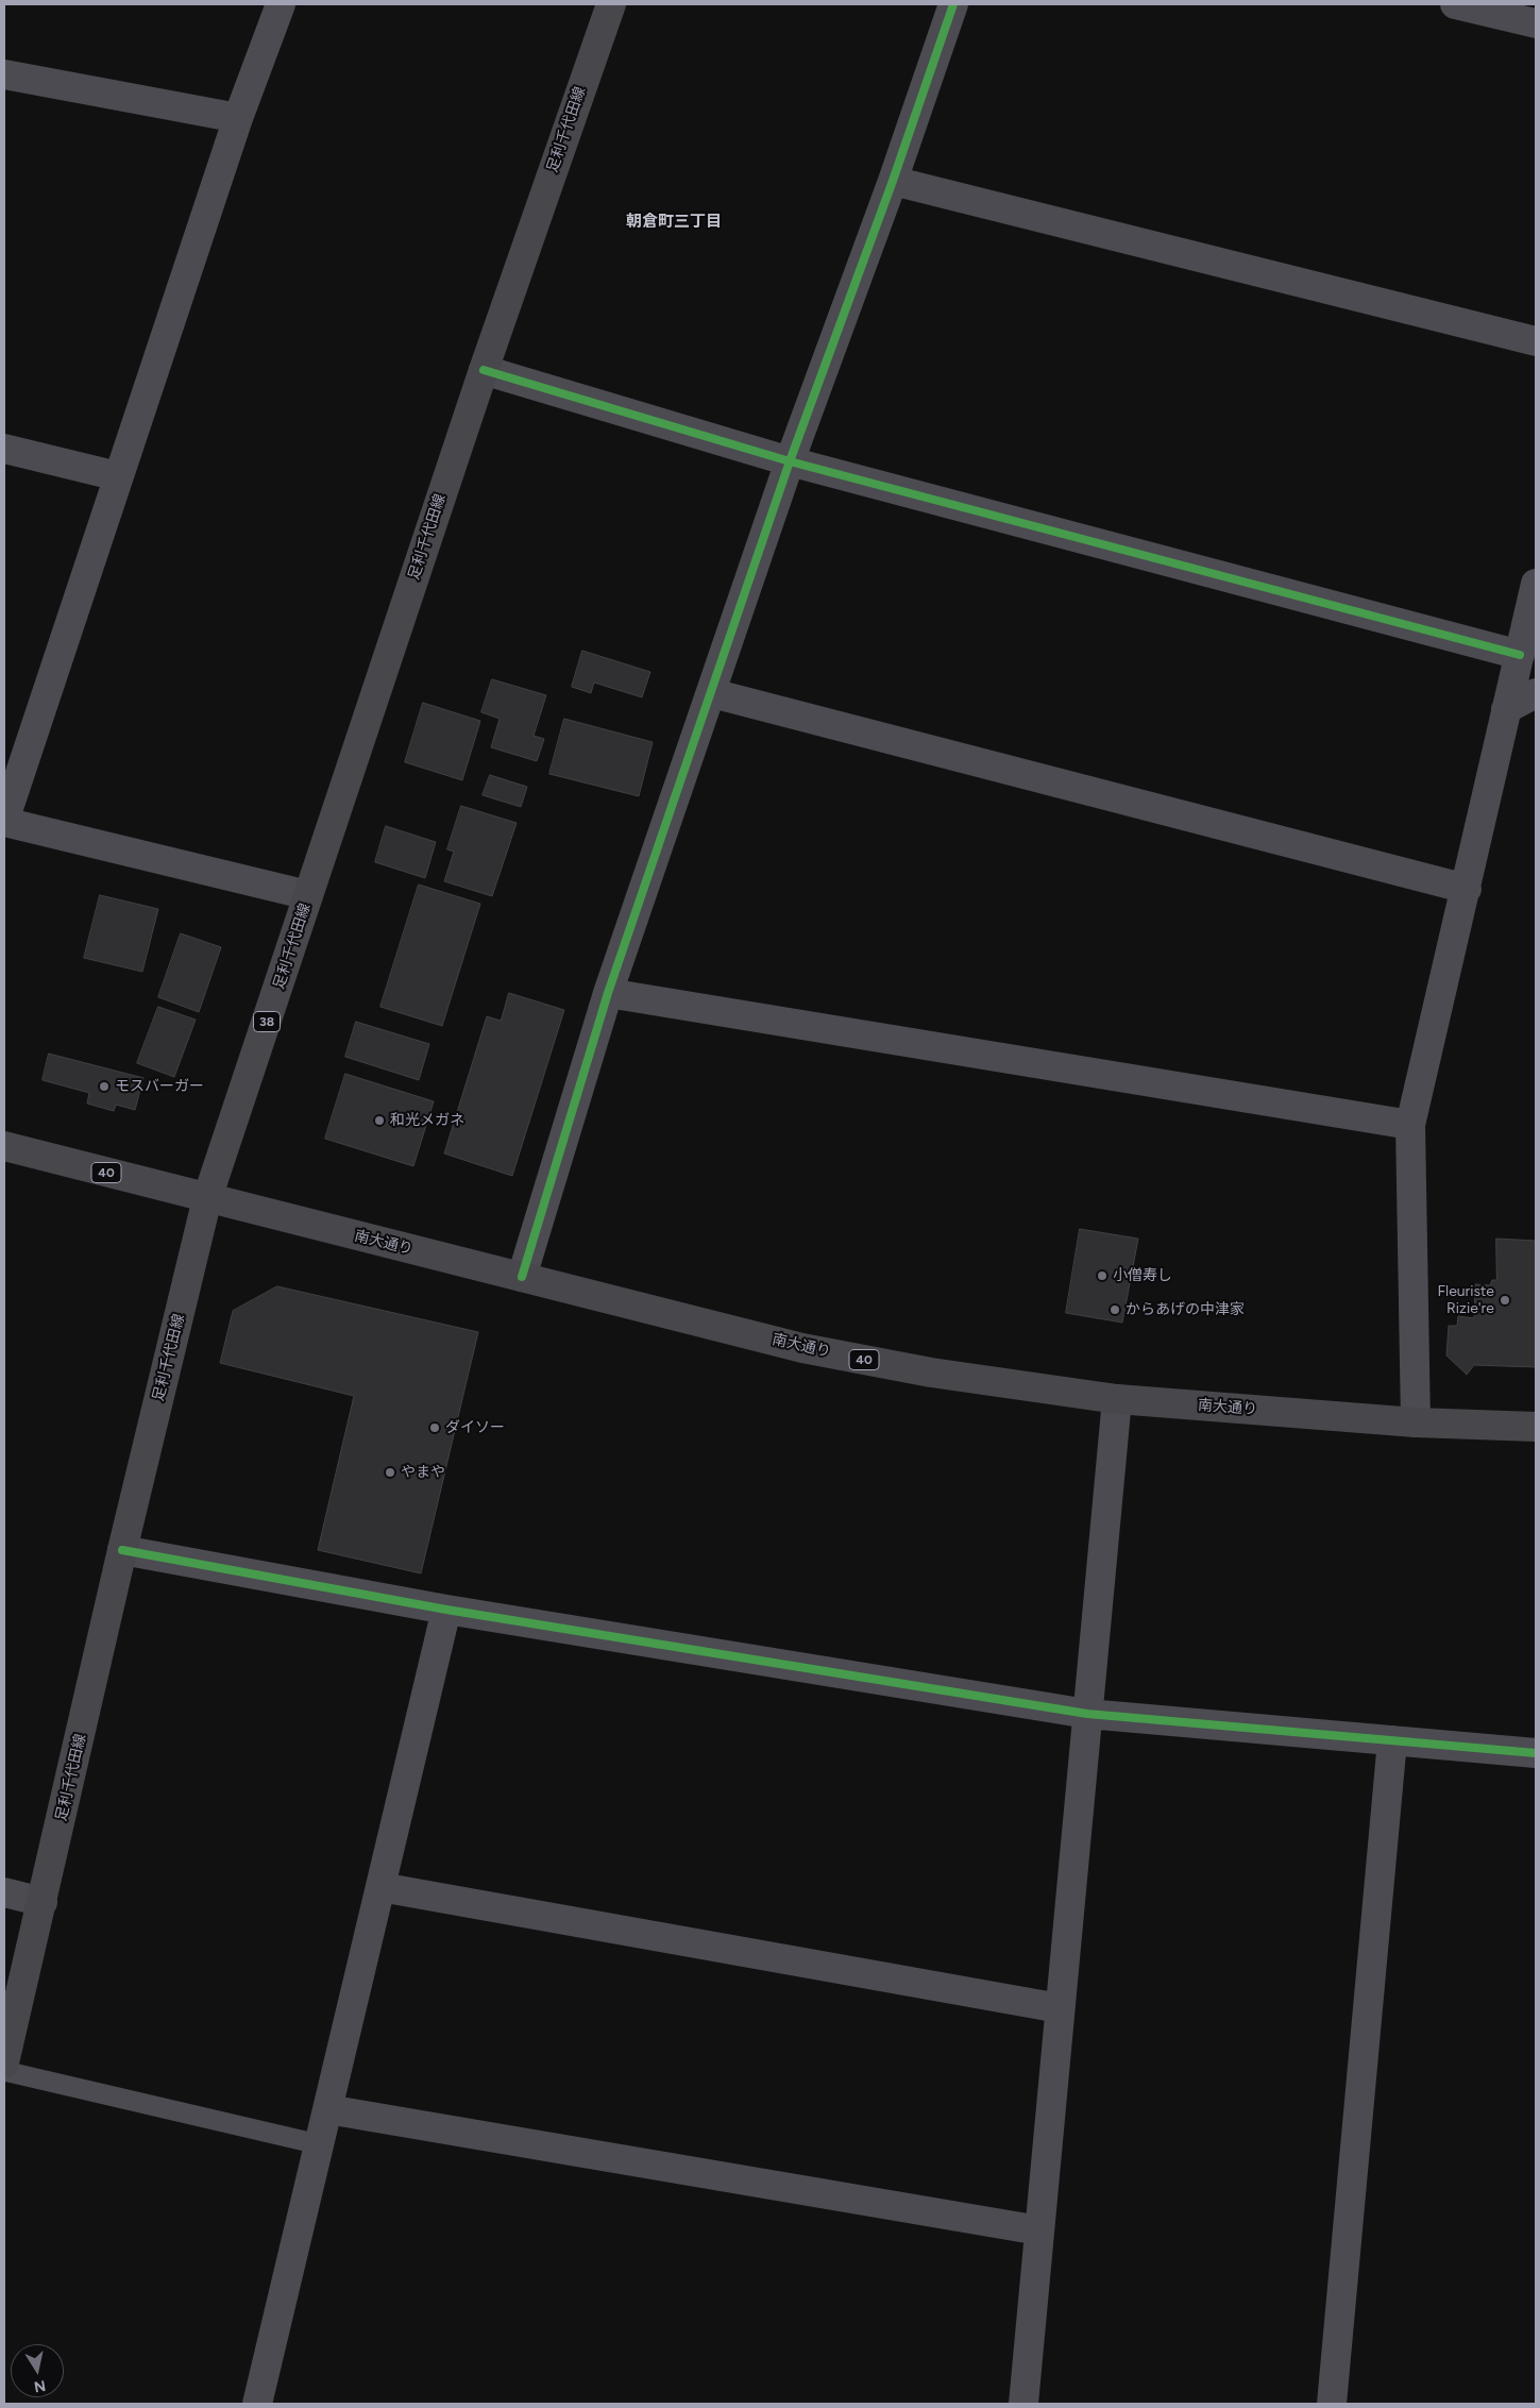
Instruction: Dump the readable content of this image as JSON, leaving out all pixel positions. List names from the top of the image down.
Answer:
{
  "streets": {
    "main road": [
      "足利千代田線",
      "38",
      "40",
      "南大通り"
    ]
  },
  "crossings": [
    ["足利千代田線", "40"],
    ["足利千代田線", "南大通り"],
    ["40", "南大通り"]
  ],
  "districts": ["朝倉町三丁目"],
  "places": [
    "モスバーガー",
    "和光メガネ",
    "小僧寿し",
    "Fleuriste Rizie're",
    "からあげの中津家",
    "ダイソー",
    "やまや"
  ],
  "north": "bottom"
}
